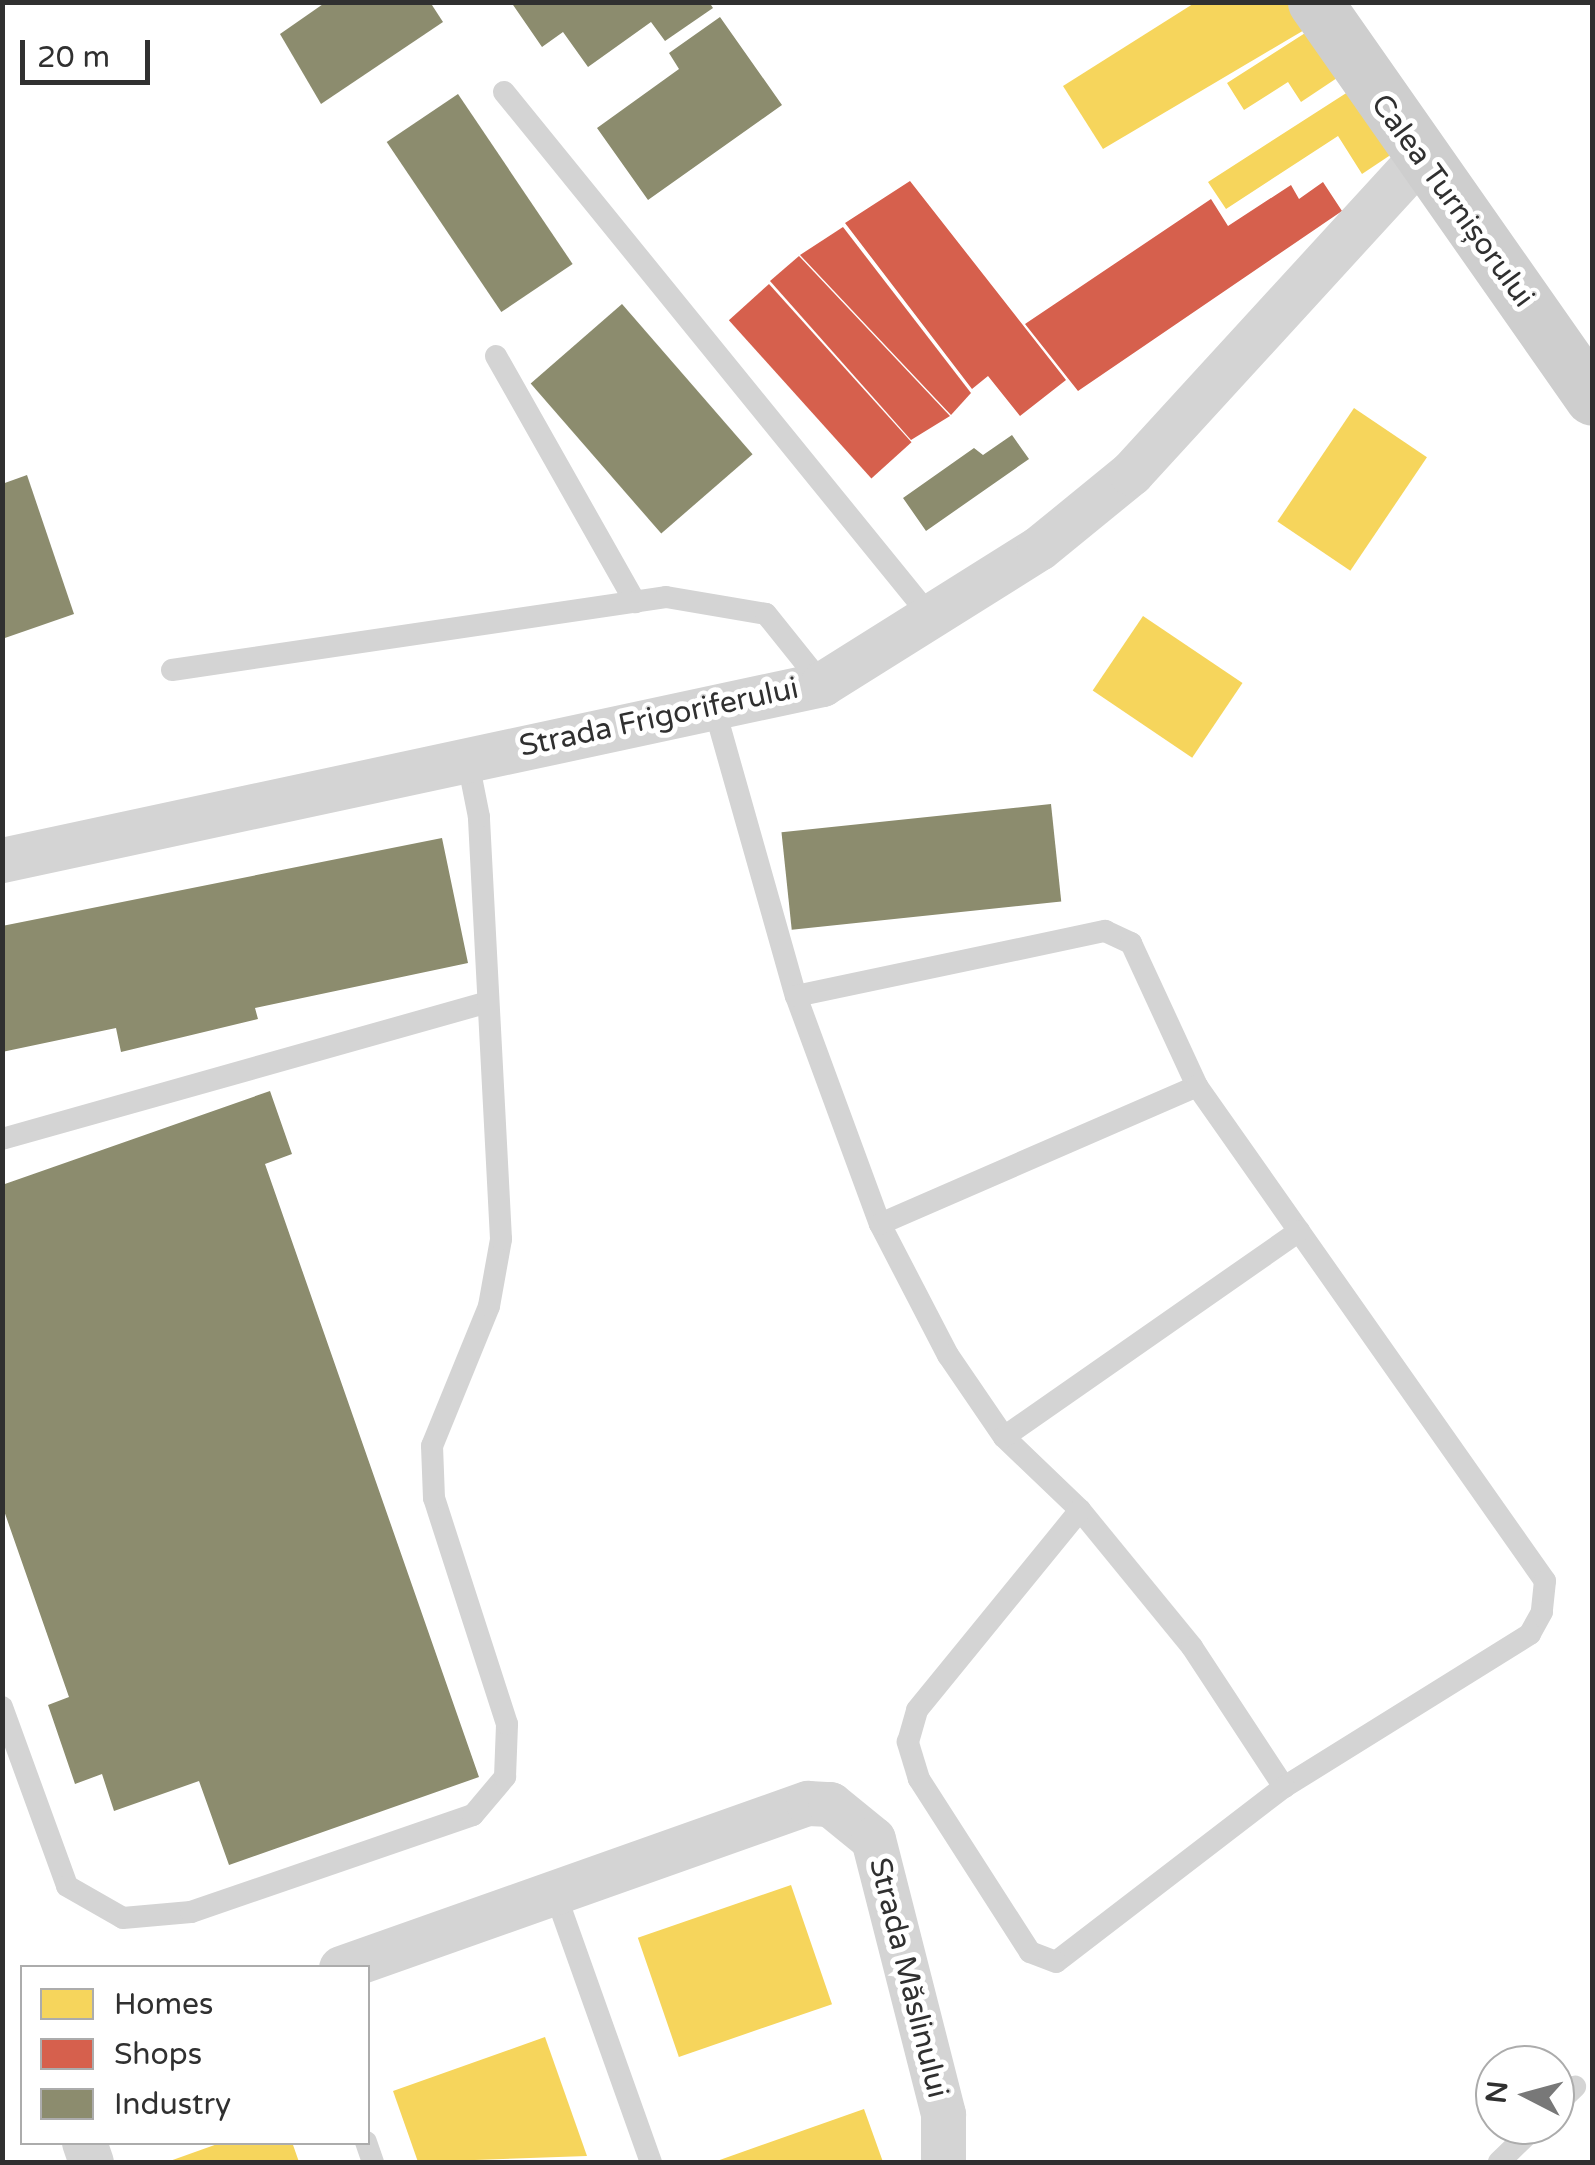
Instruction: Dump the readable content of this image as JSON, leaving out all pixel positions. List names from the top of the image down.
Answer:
{
  "streets": {
    "street": ["Calea Turnișorului", "Strada Frigoriferului", "Strada Măslinului"]
  },
  "crossings": [
    ["Calea Turnișorului", "Strada Frigoriferului"]
  ],
  "legend": ["Homes", "Shops", "Industry"],
  "scale_bar": "20 m",
  "north": "left"
}
